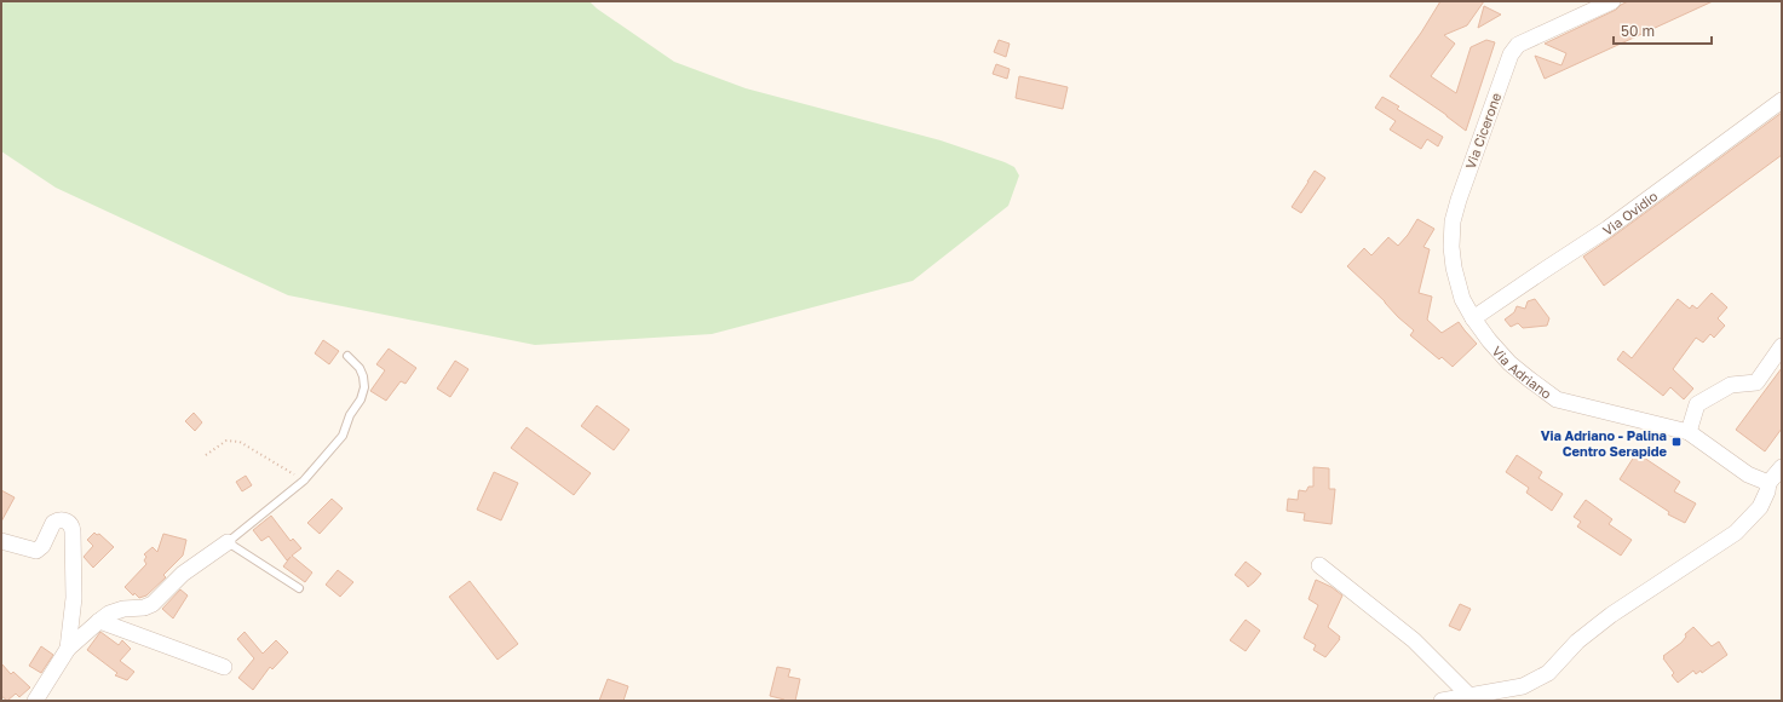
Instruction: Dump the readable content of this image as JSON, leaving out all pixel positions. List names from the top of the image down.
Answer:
{
  "streets": {
    "street": ["Via Cicerone", "Via Ovidio", "Via Adriano"]
  },
  "crossings": [
    ["Via Cicerone", "Via Ovidio"],
    ["Via Cicerone", "Via Adriano"],
    ["Via Ovidio", "Via Adriano"]
  ],
  "places": {
    "transit": ["Via Adriano - Palina Centro Serapide"]
  },
  "scale_bar": "50 m"
}
